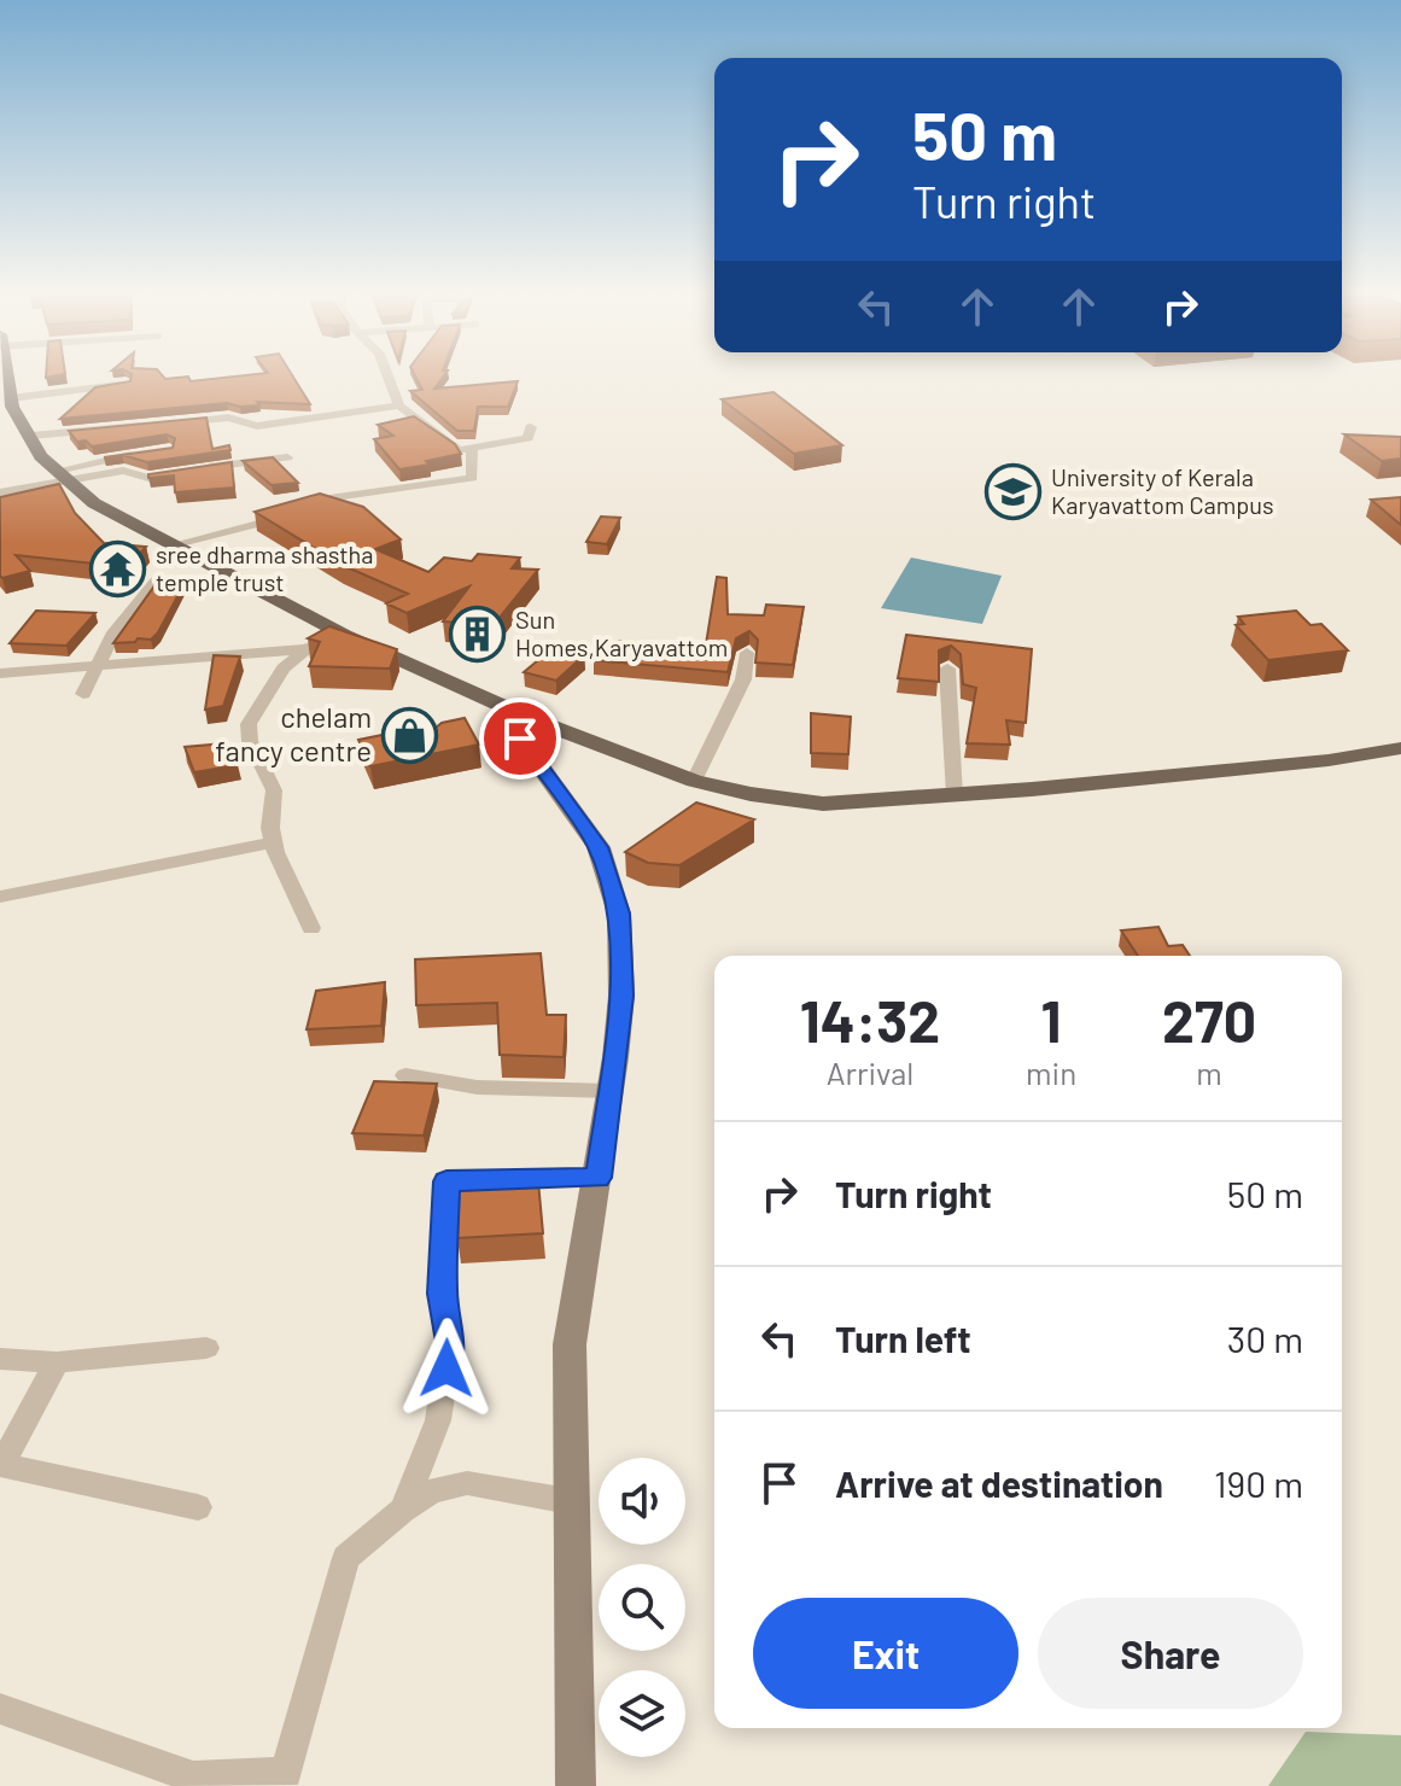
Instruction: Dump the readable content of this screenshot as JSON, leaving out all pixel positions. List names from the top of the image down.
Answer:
{
  "places": {
    "school or university": ["University of Kerala Karyavattom Campus"],
    "temple": ["sree dharma shastha temple trust"],
    "building": ["Sun Homes,Karyavattom"],
    "shop": ["chelam fancy centre"]
  },
  "page": {
    "turn": ["50 m", "Turn right"],
    "eta": [
      "14:32",
      "Arrival",
      "1",
      "min",
      "270",
      "m"
    ],
    "list": [
      {
        "name": "Turn right",
        "value": "50 m"
      },
      {
        "name": "Turn left",
        "value": "30 m"
      },
      {
        "name": "Arrive at destination",
        "value": "190 m"
      }
    ],
    "buttons": ["Exit", "Share"]
  }
}
